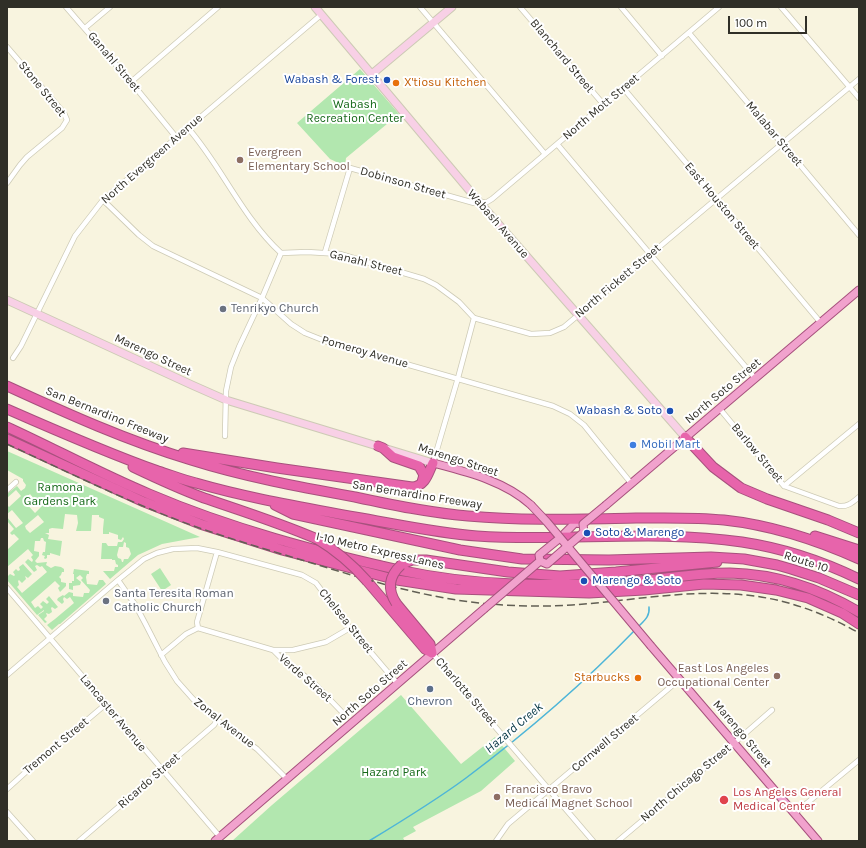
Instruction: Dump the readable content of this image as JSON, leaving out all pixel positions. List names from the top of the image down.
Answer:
{
  "streets": {
    "highway": ["San Bernardino Freeway", "I-10 Metro ExpressLanes", "Route 10"],
    "main road": ["Marengo Street", "North Soto Street"],
    "street": [
      "Blanchard Street",
      "Ganahl Street",
      "Stone Street",
      "North Mott Street",
      "Malabar Street",
      "North Evergreen Avenue",
      "Dobinson Street",
      "East Houston Street",
      "Wabash Avenue",
      "North Fickett Street",
      "Pomeroy Avenue",
      "Barlow Street",
      "Chelsea Street",
      "Verde Street",
      "Charlotte Street",
      "Lancaster Avenue",
      "Zonal Avenue",
      "Cornwell Street",
      "Tremont Street",
      "Ricardo Street",
      "North Chicago Street"
    ]
  },
  "crossings": [
    ["Blanchard Street", "North Mott Street"],
    ["Ganahl Street", "North Evergreen Avenue"],
    ["Ganahl Street", "Dobinson Street"],
    ["Ganahl Street", "North Fickett Street"],
    ["North Mott Street", "Malabar Street"],
    ["North Mott Street", "Dobinson Street"],
    ["North Mott Street", "East Houston Street"],
    ["North Mott Street", "Wabash Avenue"],
    ["Malabar Street", "North Fickett Street"],
    ["North Evergreen Avenue", "Wabash Avenue"],
    ["North Evergreen Avenue", "Pomeroy Avenue"],
    ["North Evergreen Avenue", "Marengo Street"],
    ["Dobinson Street", "Wabash Avenue"],
    ["East Houston Street", "North Fickett Street"],
    ["East Houston Street", "North Soto Street"],
    ["Wabash Avenue", "North Fickett Street"],
    ["Wabash Avenue", "North Soto Street"],
    ["Pomeroy Avenue", "North Soto Street"],
    ["Marengo Street", "North Soto Street"],
    ["Marengo Street", "Cornwell Street"],
    ["Marengo Street", "North Chicago Street"],
    ["North Soto Street", "Barlow Street"],
    ["North Soto Street", "Chelsea Street"],
    ["North Soto Street", "Charlotte Street"],
    ["North Soto Street", "Lancaster Avenue"],
    ["North Soto Street", "Zonal Avenue"],
    ["Chelsea Street", "Lancaster Avenue"],
    ["Chelsea Street", "Zonal Avenue"],
    ["Charlotte Street", "Cornwell Street"],
    ["Lancaster Avenue", "Tremont Street"],
    ["Lancaster Avenue", "Ricardo Street"],
    ["Zonal Avenue", "Ricardo Street"]
  ],
  "water": ["Hazard Creek"],
  "parks": ["Wabash Recreation Center", "Ramona Gardens Park", "Hazard Park"],
  "places": [
    "Wabash & Forest",
    "X'tiosu Kitchen",
    "Evergreen Elementary School",
    "Tenrikyo Church",
    "Wabash & Soto",
    "Mobil Mart",
    "Soto & Marengo",
    "Marengo & Soto",
    "Santa Teresita Roman Catholic Church",
    "East Los Angeles Occupational Center",
    "Starbucks",
    "Chevron",
    "Francisco Bravo Medical Magnet School",
    "Los Angeles General Medical Center"
  ],
  "scale_bar": "100 m"
}
